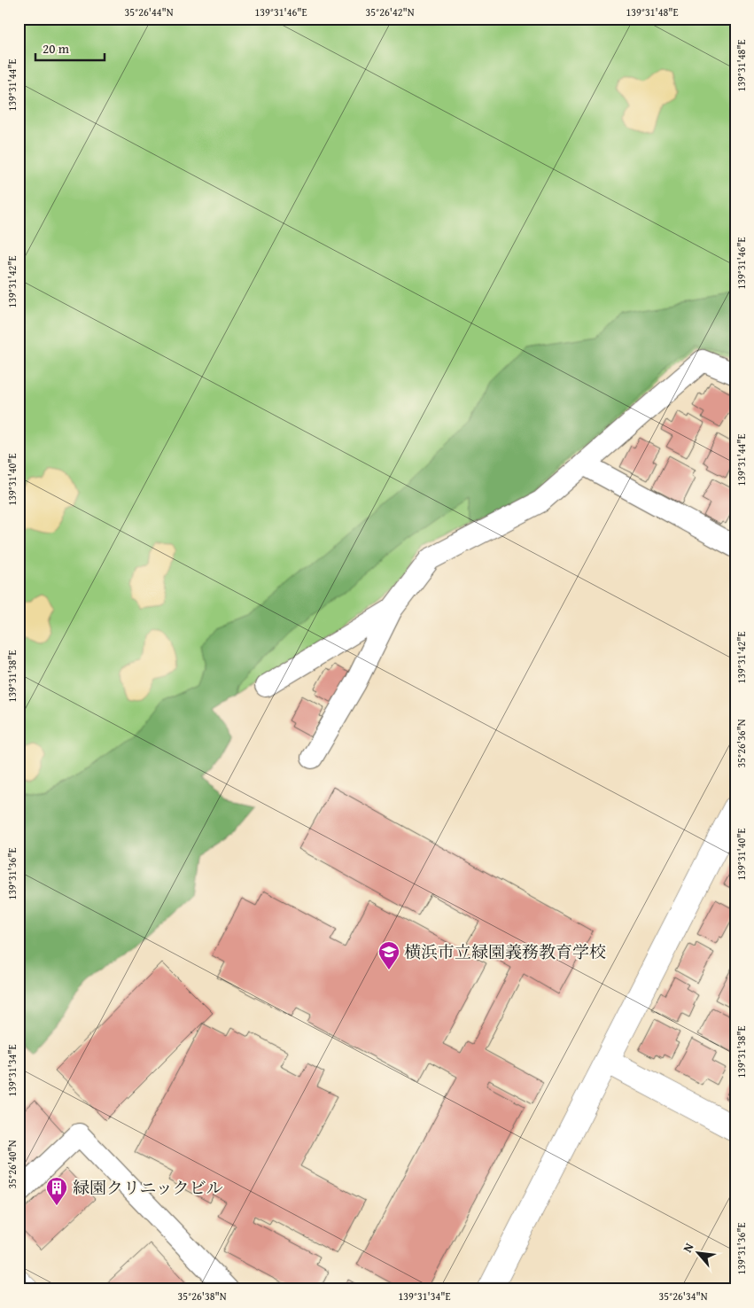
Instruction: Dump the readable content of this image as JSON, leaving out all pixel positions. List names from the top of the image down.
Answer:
{
  "places": {
    "school or university": ["横浜市立緑園義務教育学校"],
    "building": ["緑園クリニックビル"]
  },
  "scale_bar": "20 m",
  "north": "top left",
  "coordinates": [
    "35°26'44\"N",
    "139°31'46\"E",
    "35°26'42\"N",
    "139°31'48\"E",
    "139°31'44\"E",
    "139°31'42\"E",
    "139°31'40\"E",
    "139°31'38\"E",
    "35°26'36\"N",
    "139°31'36\"E",
    "139°31'34\"E",
    "35°26'40\"N",
    "35°26'38\"N",
    "35°26'34\"N"
  ]
}
